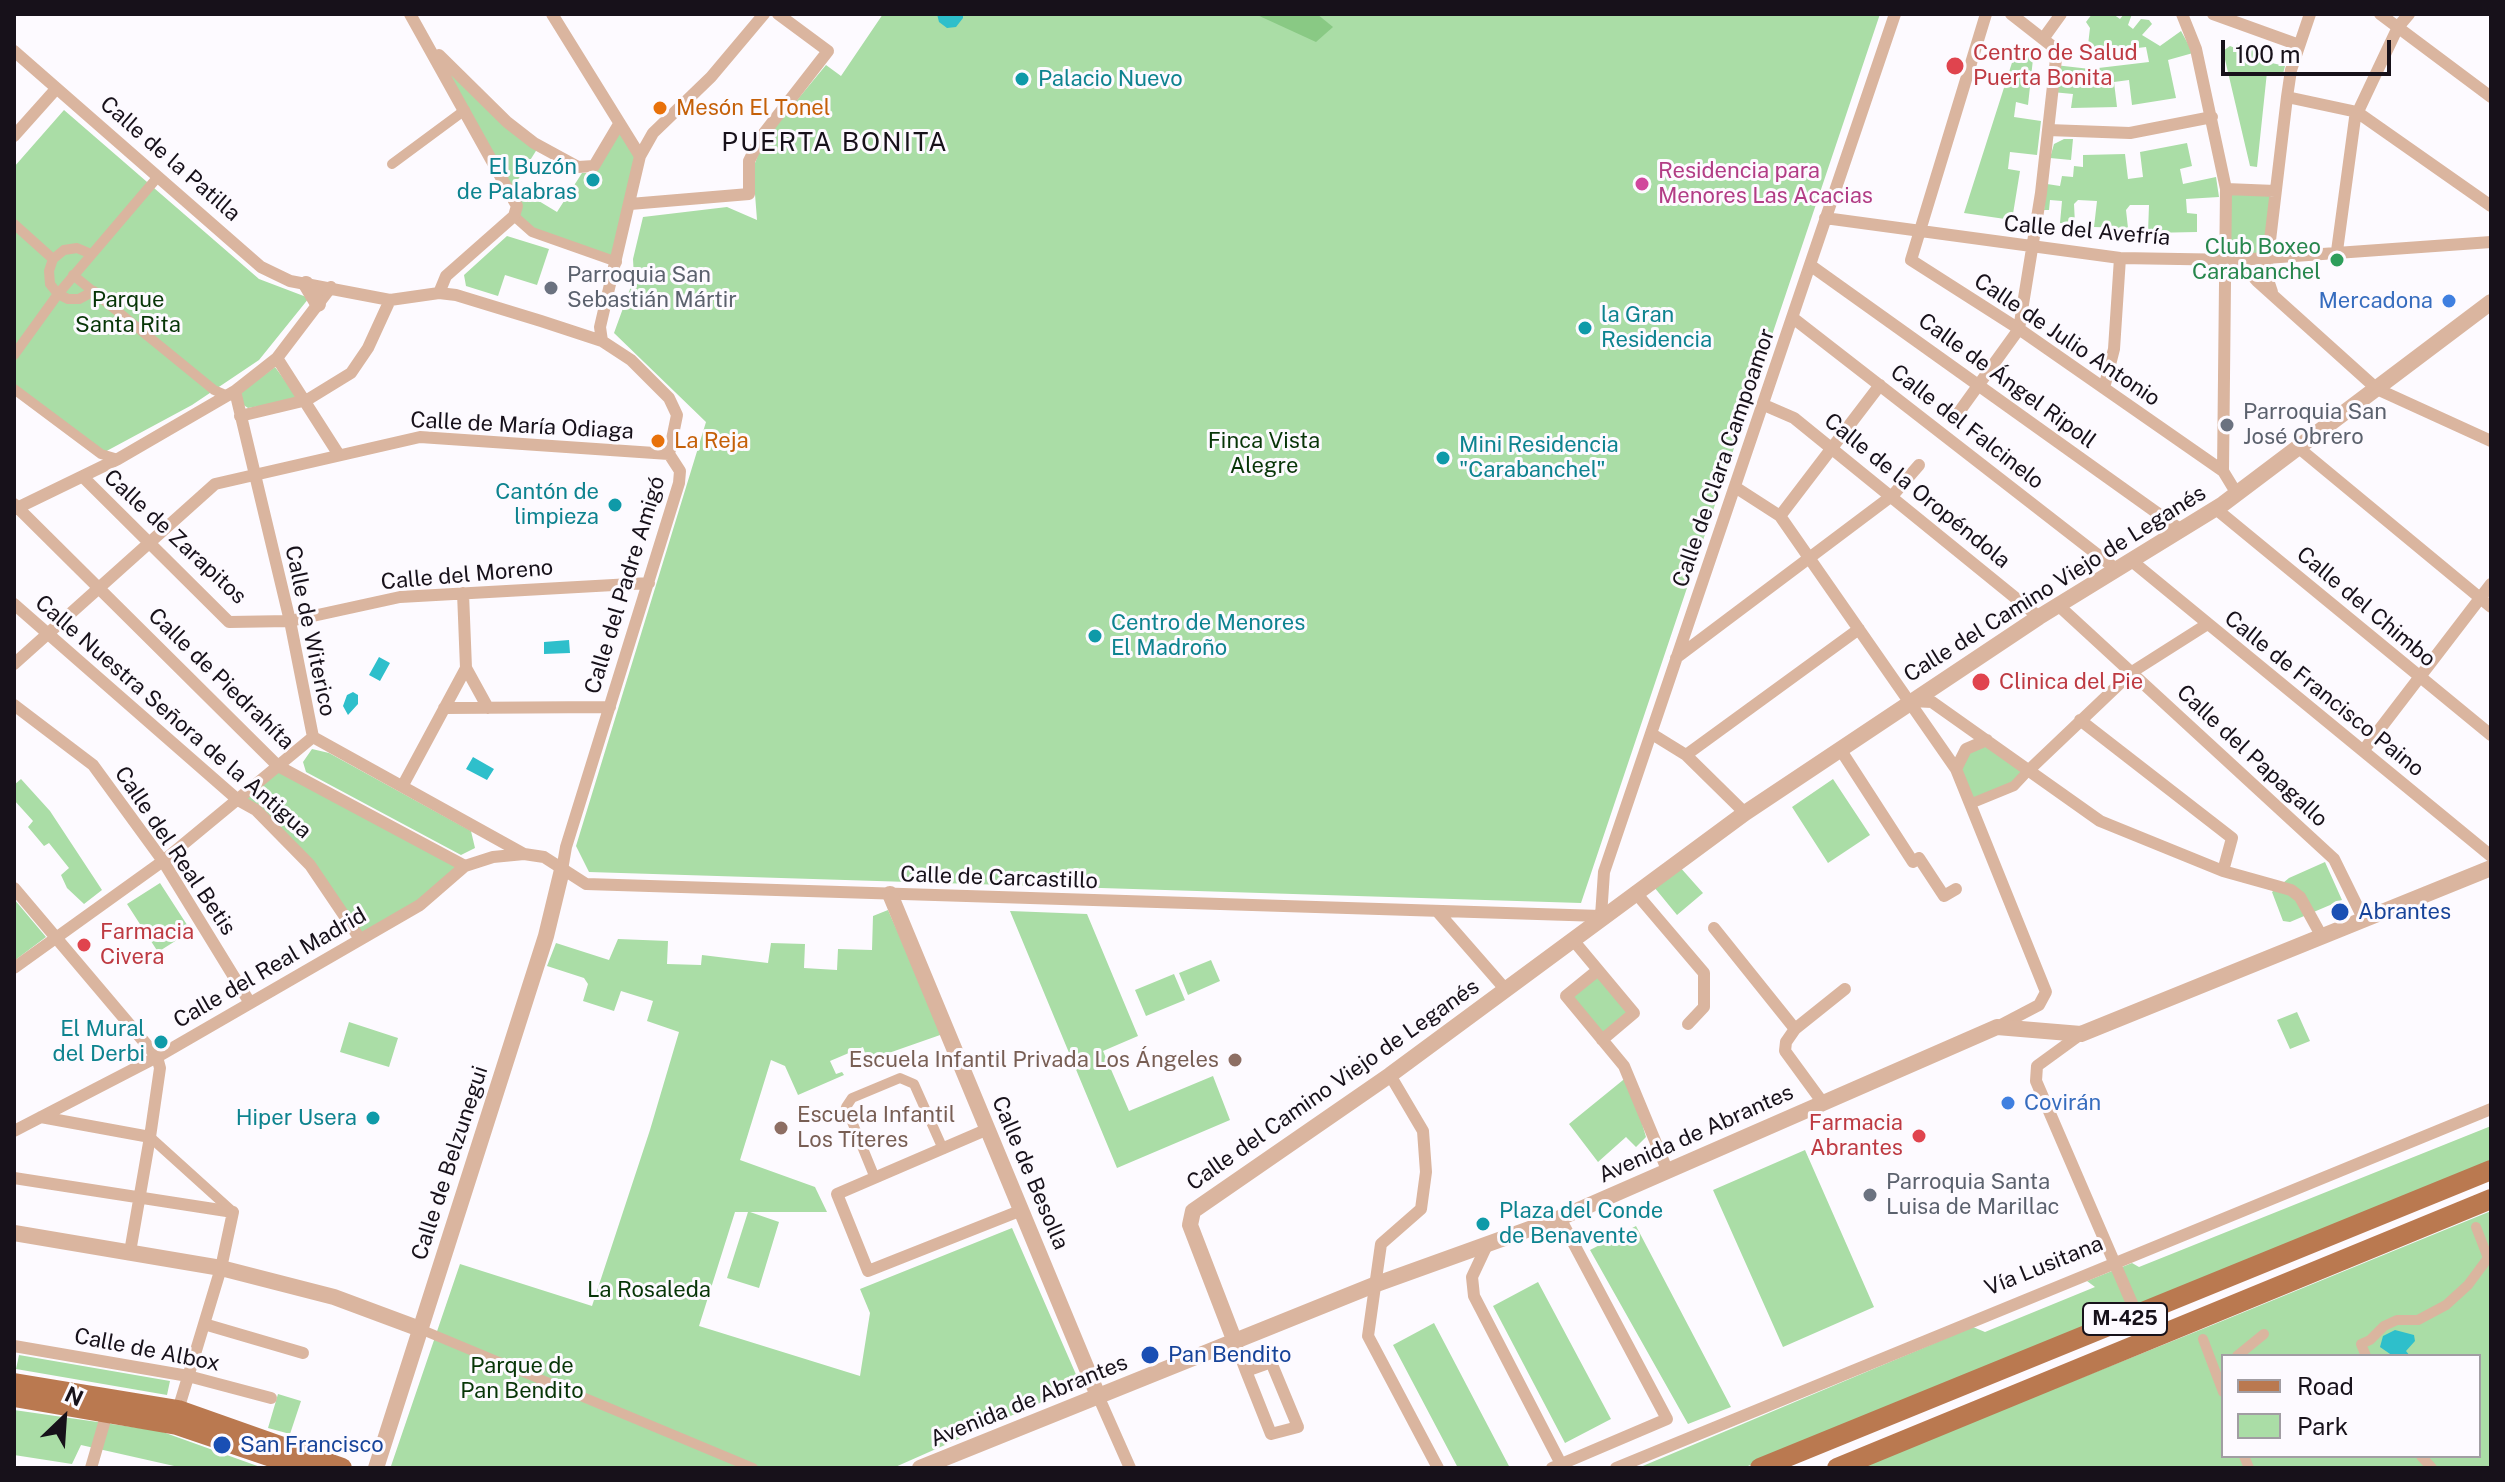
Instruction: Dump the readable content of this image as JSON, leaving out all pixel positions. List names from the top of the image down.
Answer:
{
  "streets": {
    "main road": ["M-425"],
    "street": [
      "Calle de la Patilla",
      "Calle del Avefría",
      "Calle de Julio Antonio",
      "Calle de Ángel Ripoll",
      "Calle de María Odiaga",
      "Calle del Falcinelo",
      "Calle de Clara Campoamor",
      "Calle de la Oropéndola",
      "Calle de Zarapitos",
      "Calle del Moreno",
      "Calle del Camino Viejo de Leganés",
      "Calle del Padre Amigó",
      "Calle del Chimbo",
      "Calle de Witerico",
      "Calle de Piedrahíta",
      "Calle de Francisco Paino",
      "Calle Nuestra Señora de la Antigua",
      "Calle del Papagallo",
      "Calle del Real Betis",
      "Calle de Carcastillo",
      "Calle del Real Madrid",
      "Avenida de Abrantes",
      "Calle de Belzunegui",
      "Calle de Besolla",
      "Vía Lusitana",
      "Calle de Albox"
    ]
  },
  "crossings": [
    ["Calle del Avefría", "Calle de Julio Antonio"],
    ["Calle del Avefría", "Calle de Clara Campoamor"],
    ["Calle de Ángel Ripoll", "Calle de Clara Campoamor"],
    ["Calle de Ángel Ripoll", "Calle del Camino Viejo de Leganés"],
    ["Calle de María Odiaga", "Calle de Zarapitos"],
    ["Calle de María Odiaga", "Calle del Padre Amigó"],
    ["Calle de María Odiaga", "Calle de Witerico"],
    ["Calle de María Odiaga", "Calle de Piedrahíta"],
    ["Calle de María Odiaga", "Calle Nuestra Señora de la Antigua"],
    ["Calle del Falcinelo", "Calle de Clara Campoamor"],
    ["Calle del Falcinelo", "Calle del Camino Viejo de Leganés"],
    ["Calle de Clara Campoamor", "Calle de la Oropéndola"],
    ["Calle de Clara Campoamor", "Calle del Camino Viejo de Leganés"],
    ["Calle de Clara Campoamor", "Calle de Carcastillo"],
    ["Calle de la Oropéndola", "Calle del Camino Viejo de Leganés"],
    ["Calle de Zarapitos", "Calle del Moreno"],
    ["Calle de Zarapitos", "Calle de Witerico"],
    ["Calle del Moreno", "Calle del Padre Amigó"],
    ["Calle del Moreno", "Calle de Witerico"],
    ["Calle del Camino Viejo de Leganés", "Calle del Chimbo"],
    ["Calle del Camino Viejo de Leganés", "Calle de Francisco Paino"],
    ["Calle del Camino Viejo de Leganés", "Calle del Papagallo"],
    ["Calle del Camino Viejo de Leganés", "Calle de Carcastillo"],
    ["Calle del Camino Viejo de Leganés", "Avenida de Abrantes"],
    ["Calle del Padre Amigó", "Calle de Carcastillo"],
    ["Calle del Padre Amigó", "Calle de Belzunegui"],
    ["Calle de Witerico", "Calle del Real Madrid"],
    ["Calle de Piedrahíta", "Calle del Real Madrid"],
    ["Calle Nuestra Señora de la Antigua", "Calle del Real Madrid"],
    ["Calle del Papagallo", "Avenida de Abrantes"],
    ["Calle del Real Betis", "Calle del Real Madrid"],
    ["Calle de Carcastillo", "Calle del Real Madrid"],
    ["Calle de Carcastillo", "Calle de Belzunegui"],
    ["Calle de Carcastillo", "Calle de Besolla"],
    ["Avenida de Abrantes", "Calle de Besolla"]
  ],
  "districts": ["PUERTA BONITA"],
  "parks": [
    "Parque Santa Rita",
    "Finca Vista Alegre",
    "La Rosaleda",
    "Parque de Pan Bendito"
  ],
  "places": [
    "Centro de Salud Puerta Bonita",
    "Palacio Nuevo",
    "Mesón El Tonel",
    "El Buzón de Palabras",
    "Residencia para Menores Las Acacias",
    "Club Boxeo Carabanchel",
    "Parroquia San Sebastián Mártir",
    "Mercadona",
    "la Gran Residencia",
    "Parroquia San José Obrero",
    "La Reja",
    "Mini Residencia \"Carabanchel\"",
    "Cantón de limpieza",
    "Centro de Menores El Madroño",
    "Clinica del Pie",
    "Abrantes",
    "Farmacia Civera",
    "El Mural del Derbi",
    "Escuela Infantil Privada Los Ángeles",
    "Covirán",
    "Hiper Usera",
    "Escuela Infantil Los Títeres",
    "Farmacia Abrantes",
    "Parroquia Santa Luisa de Marillac",
    "Plaza del Conde de Benavente",
    "Pan Bendito",
    "San Francisco"
  ],
  "legend": ["Road", "Park"],
  "scale_bar": "100 m",
  "north": "top right"
}
